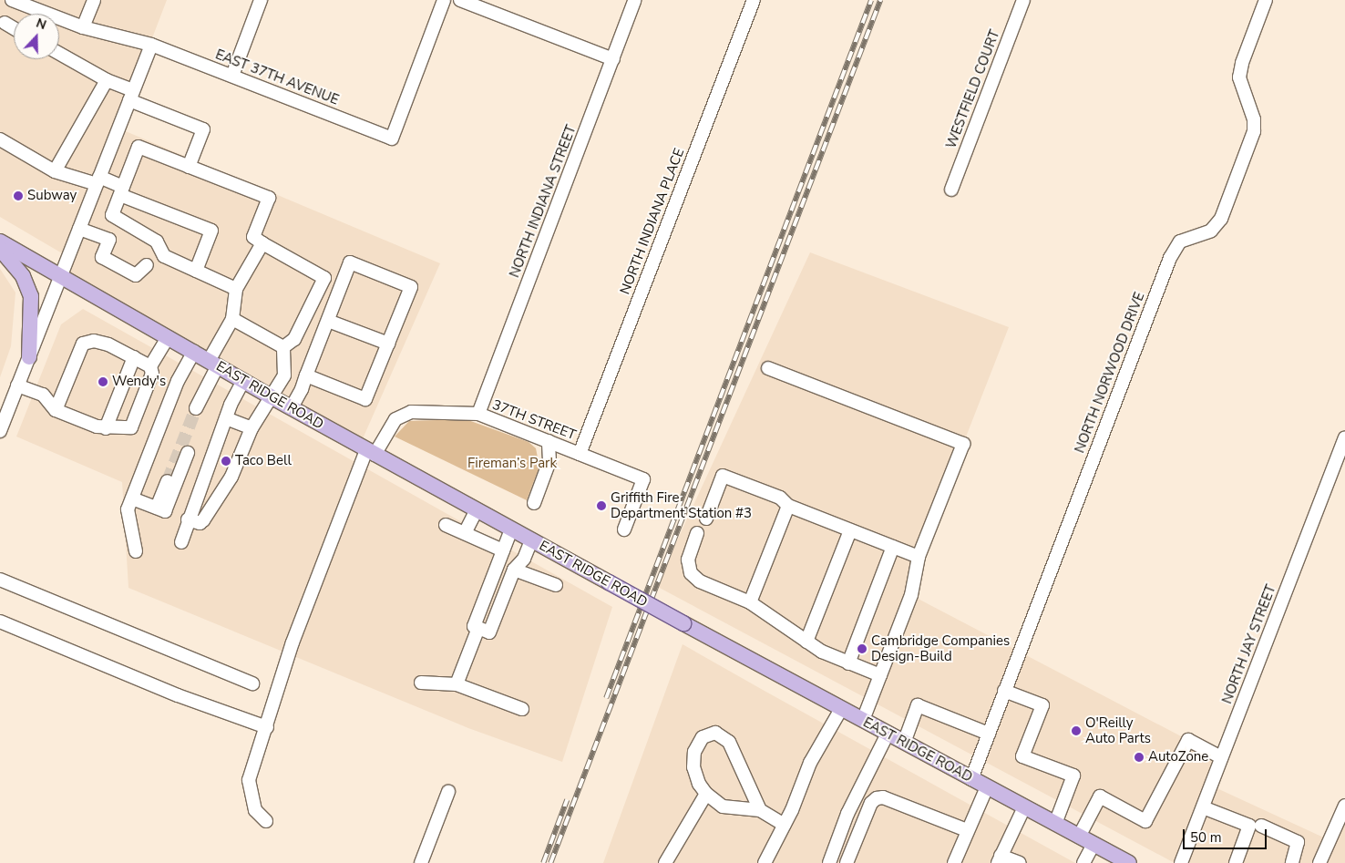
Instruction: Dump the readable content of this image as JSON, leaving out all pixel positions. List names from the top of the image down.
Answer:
{
  "streets": {
    "main road": ["EAST RIDGE ROAD"],
    "street": [
      "EAST 37TH AVENUE",
      "WESTFIELD COURT",
      "NORTH INDIANA STREET",
      "NORTH INDIANA PLACE",
      "NORTH NORWOOD DRIVE",
      "37TH STREET",
      "NORTH JAY STREET"
    ]
  },
  "crossings": [
    ["NORTH INDIANA STREET", "37TH STREET"],
    ["NORTH INDIANA PLACE", "37TH STREET"],
    ["NORTH NORWOOD DRIVE", "EAST RIDGE ROAD"],
    ["EAST RIDGE ROAD", "37TH STREET"]
  ],
  "parks": ["Fireman’s Park"],
  "places": [
    "Subway",
    "Wendy's",
    "Taco Bell",
    "Griffith Fire Department Station #3",
    "Cambridge Companies Design-Build",
    "O'Reilly Auto Parts",
    "AutoZone"
  ],
  "scale_bar": "50 m",
  "north": "top"
}
